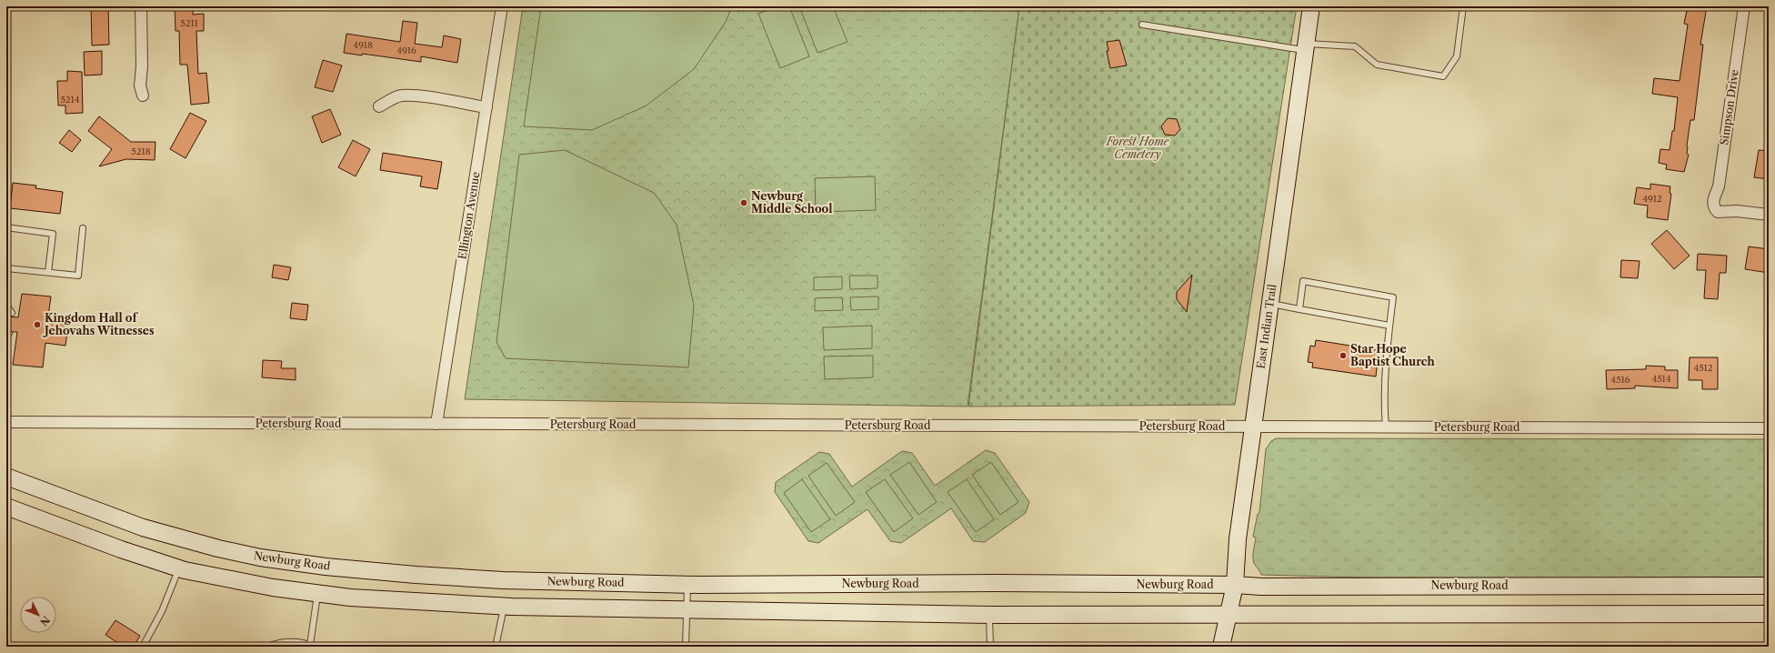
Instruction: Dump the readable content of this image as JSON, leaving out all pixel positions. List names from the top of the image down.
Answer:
{
  "streets": {
    "main road": ["East Indian Trail", "Newburg Road"],
    "street": ["Simpson Drive", "Ellington Avenue", "Petersburg Road"]
  },
  "crossings": [
    ["Ellington Avenue", "Petersburg Road"],
    ["East Indian Trail", "Petersburg Road"],
    ["East Indian Trail", "Newburg Road"]
  ],
  "parks": ["Forest Home Cemetery"],
  "places": ["Newburg Middle School", "Kingdom Hall of Jehovahs Witnesses", "Star Hope Baptist Church"],
  "house_numbers": [
    "5211",
    "4918",
    "4916",
    "5214",
    "5218",
    "4912",
    "4512",
    "4514",
    "4516"
  ],
  "north": "bottom right"
}
